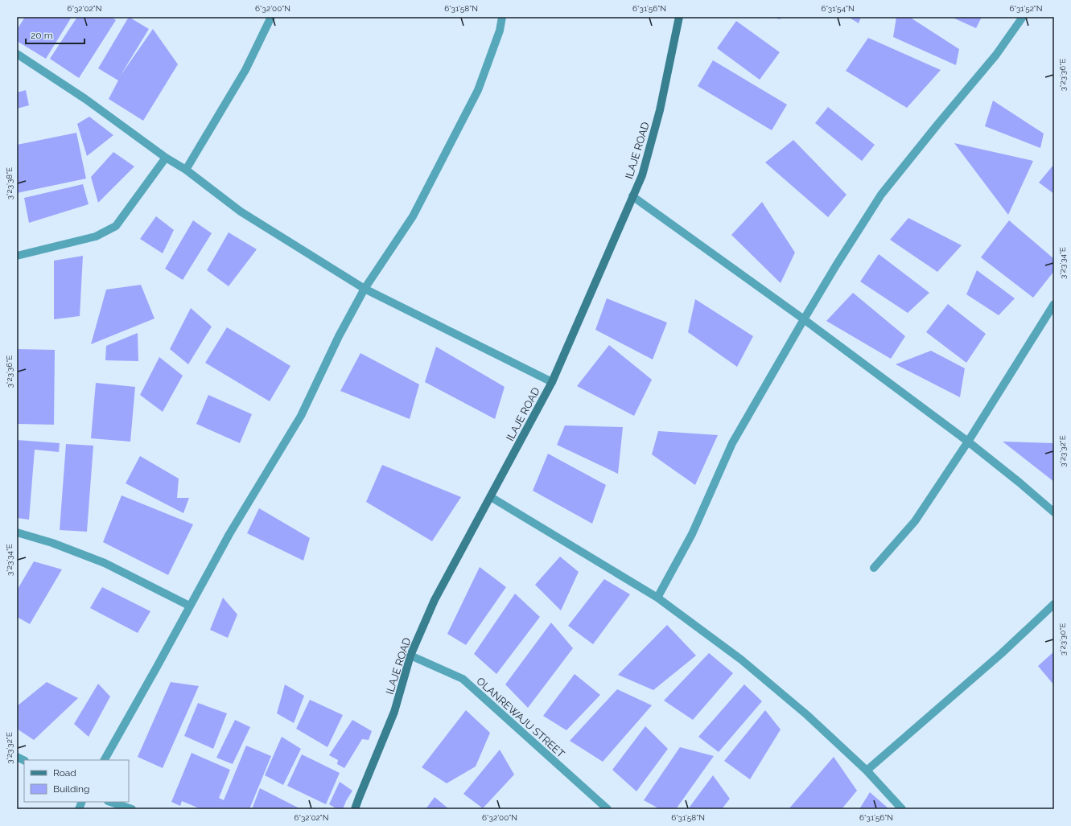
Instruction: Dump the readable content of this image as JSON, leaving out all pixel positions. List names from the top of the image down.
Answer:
{
  "streets": {
    "street": ["ILAJE ROAD", "OLANREWAJU STREET"]
  },
  "crossings": [
    ["ILAJE ROAD", "OLANREWAJU STREET"]
  ],
  "legend": ["Road", "Building"],
  "scale_bar": "20 m",
  "coordinates": [
    "6°32'02\"N",
    "6°32'00\"N",
    "6°31'58\"N",
    "6°31'56\"N",
    "6°31'54\"N",
    "6°31'52\"N",
    "3°23'36\"E",
    "3°23'38\"E",
    "3°23'34\"E",
    "3°23'32\"E",
    "3°23'30\"E"
  ]
}
